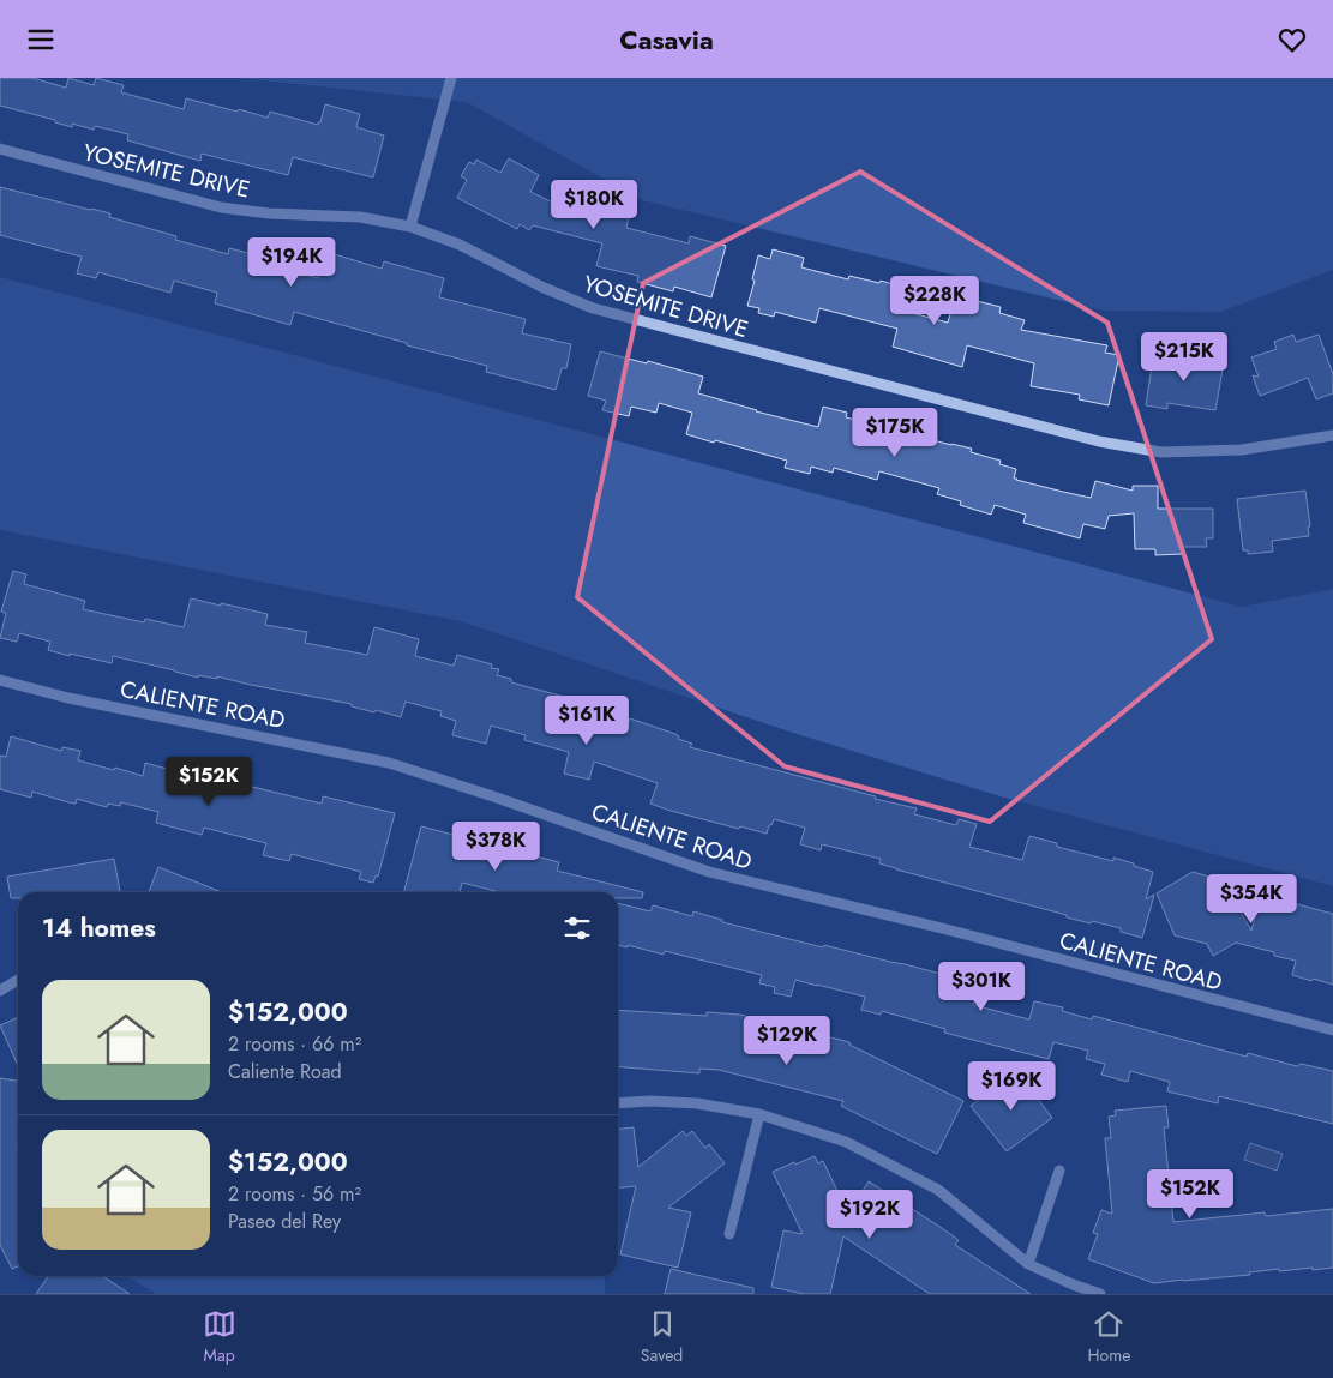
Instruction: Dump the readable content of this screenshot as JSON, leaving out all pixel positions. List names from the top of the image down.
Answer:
{
  "streets": {
    "street": ["YOSEMITE DRIVE", "CALIENTE ROAD"]
  },
  "page": {
    "header": "Casavia",
    "price": [
      "$180K",
      "$194K",
      "$228K",
      "$215K",
      "$175K",
      "$161K",
      "$152K",
      "$378K",
      "$354K",
      "$301K",
      "$129K",
      "$169K",
      "$152K",
      "$192K"
    ],
    "heading": "14 homes",
    "list": [
      {
        "name": "$152,000",
        "note": "2 rooms · 66 m² · Caliente Road"
      },
      {
        "name": "$152,000",
        "note": "2 rooms · 56 m² · Paseo del Rey"
      }
    ],
    "tabs": ["Map", "Saved", "Home"]
  }
}
